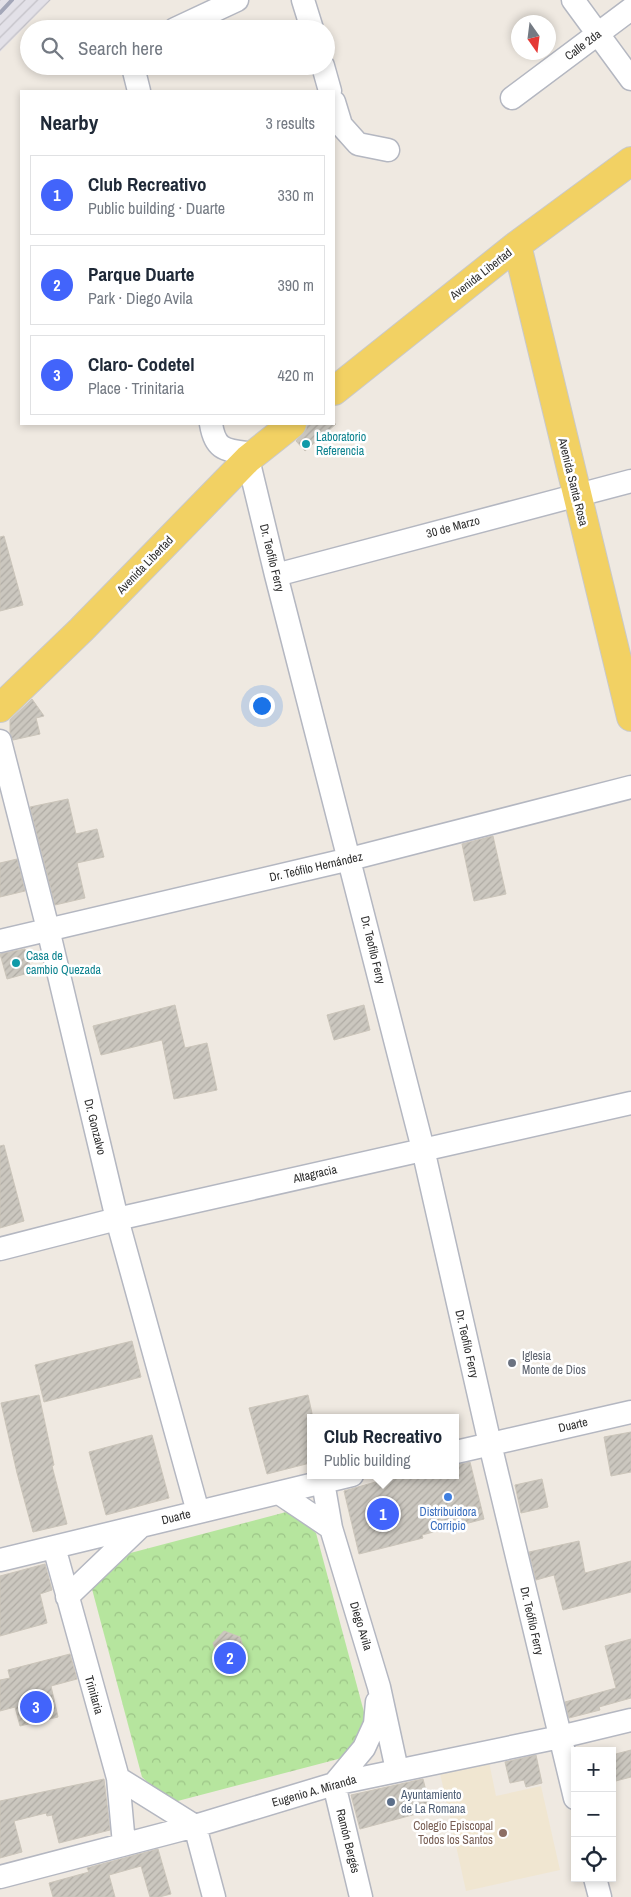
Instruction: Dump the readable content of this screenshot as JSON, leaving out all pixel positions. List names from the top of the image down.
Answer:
{
  "streets": {
    "main road": ["Avenida Libertad", "Avenida Santa Rosa"],
    "street": [
      "Calle 2da",
      "30 de Marzo",
      "Dr. Teofilo Ferry",
      "Dr. Teófilo Hernández",
      "Dr. Gonzalvo",
      "Altagracia",
      "Duarte",
      "Dr. Teófilo Ferry",
      "Diego Avila",
      "Trinitaria",
      "Eugenio A. Miranda",
      "Ramón Bergés"
    ]
  },
  "crossings": [
    ["Avenida Libertad", "Avenida Santa Rosa"],
    ["Avenida Libertad", "Dr. Teofilo Ferry"],
    ["Avenida Santa Rosa", "30 de Marzo"],
    ["30 de Marzo", "Dr. Teofilo Ferry"],
    ["Dr. Teofilo Ferry", "Dr. Teófilo Hernández"],
    ["Dr. Teofilo Ferry", "Altagracia"],
    ["Dr. Teofilo Ferry", "Duarte"],
    ["Dr. Teofilo Ferry", "Dr. Teófilo Ferry"],
    ["Dr. Teófilo Hernández", "Dr. Gonzalvo"],
    ["Dr. Gonzalvo", "Altagracia"],
    ["Dr. Gonzalvo", "Duarte"],
    ["Duarte", "Dr. Teófilo Ferry"],
    ["Duarte", "Diego Avila"],
    ["Duarte", "Trinitaria"],
    ["Dr. Teófilo Ferry", "Eugenio A. Miranda"],
    ["Diego Avila", "Eugenio A. Miranda"],
    ["Trinitaria", "Eugenio A. Miranda"],
    ["Eugenio A. Miranda", "Ramón Bergés"]
  ],
  "places": [
    "Laboratorio Referencia",
    "Casa de cambio Quezada",
    "Iglesia Monte de Dios",
    "Distribuidora Corripio",
    "Ayuntamiento de La Romana",
    "Colegio Episcopal Todos los Santos"
  ],
  "north": "bottom",
  "page": {
    "search": "Search here",
    "heading": ["Nearby", "3 results"],
    "list": [
      {
        "mark": "1",
        "name": "Club Recreativo",
        "note": "Public building · Duarte",
        "value": "330 m"
      },
      {
        "mark": "2",
        "name": "Parque Duarte",
        "note": "Park · Diego Avila",
        "value": "390 m"
      },
      {
        "mark": "3",
        "name": "Claro- Codetel",
        "note": "Place · Trinitaria",
        "value": "420 m"
      }
    ],
    "popup": ["Club Recreativo", "Public building"],
    "pins": ["1", "2", "3"],
    "map_buttons": ["+", "−"]
  }
}
